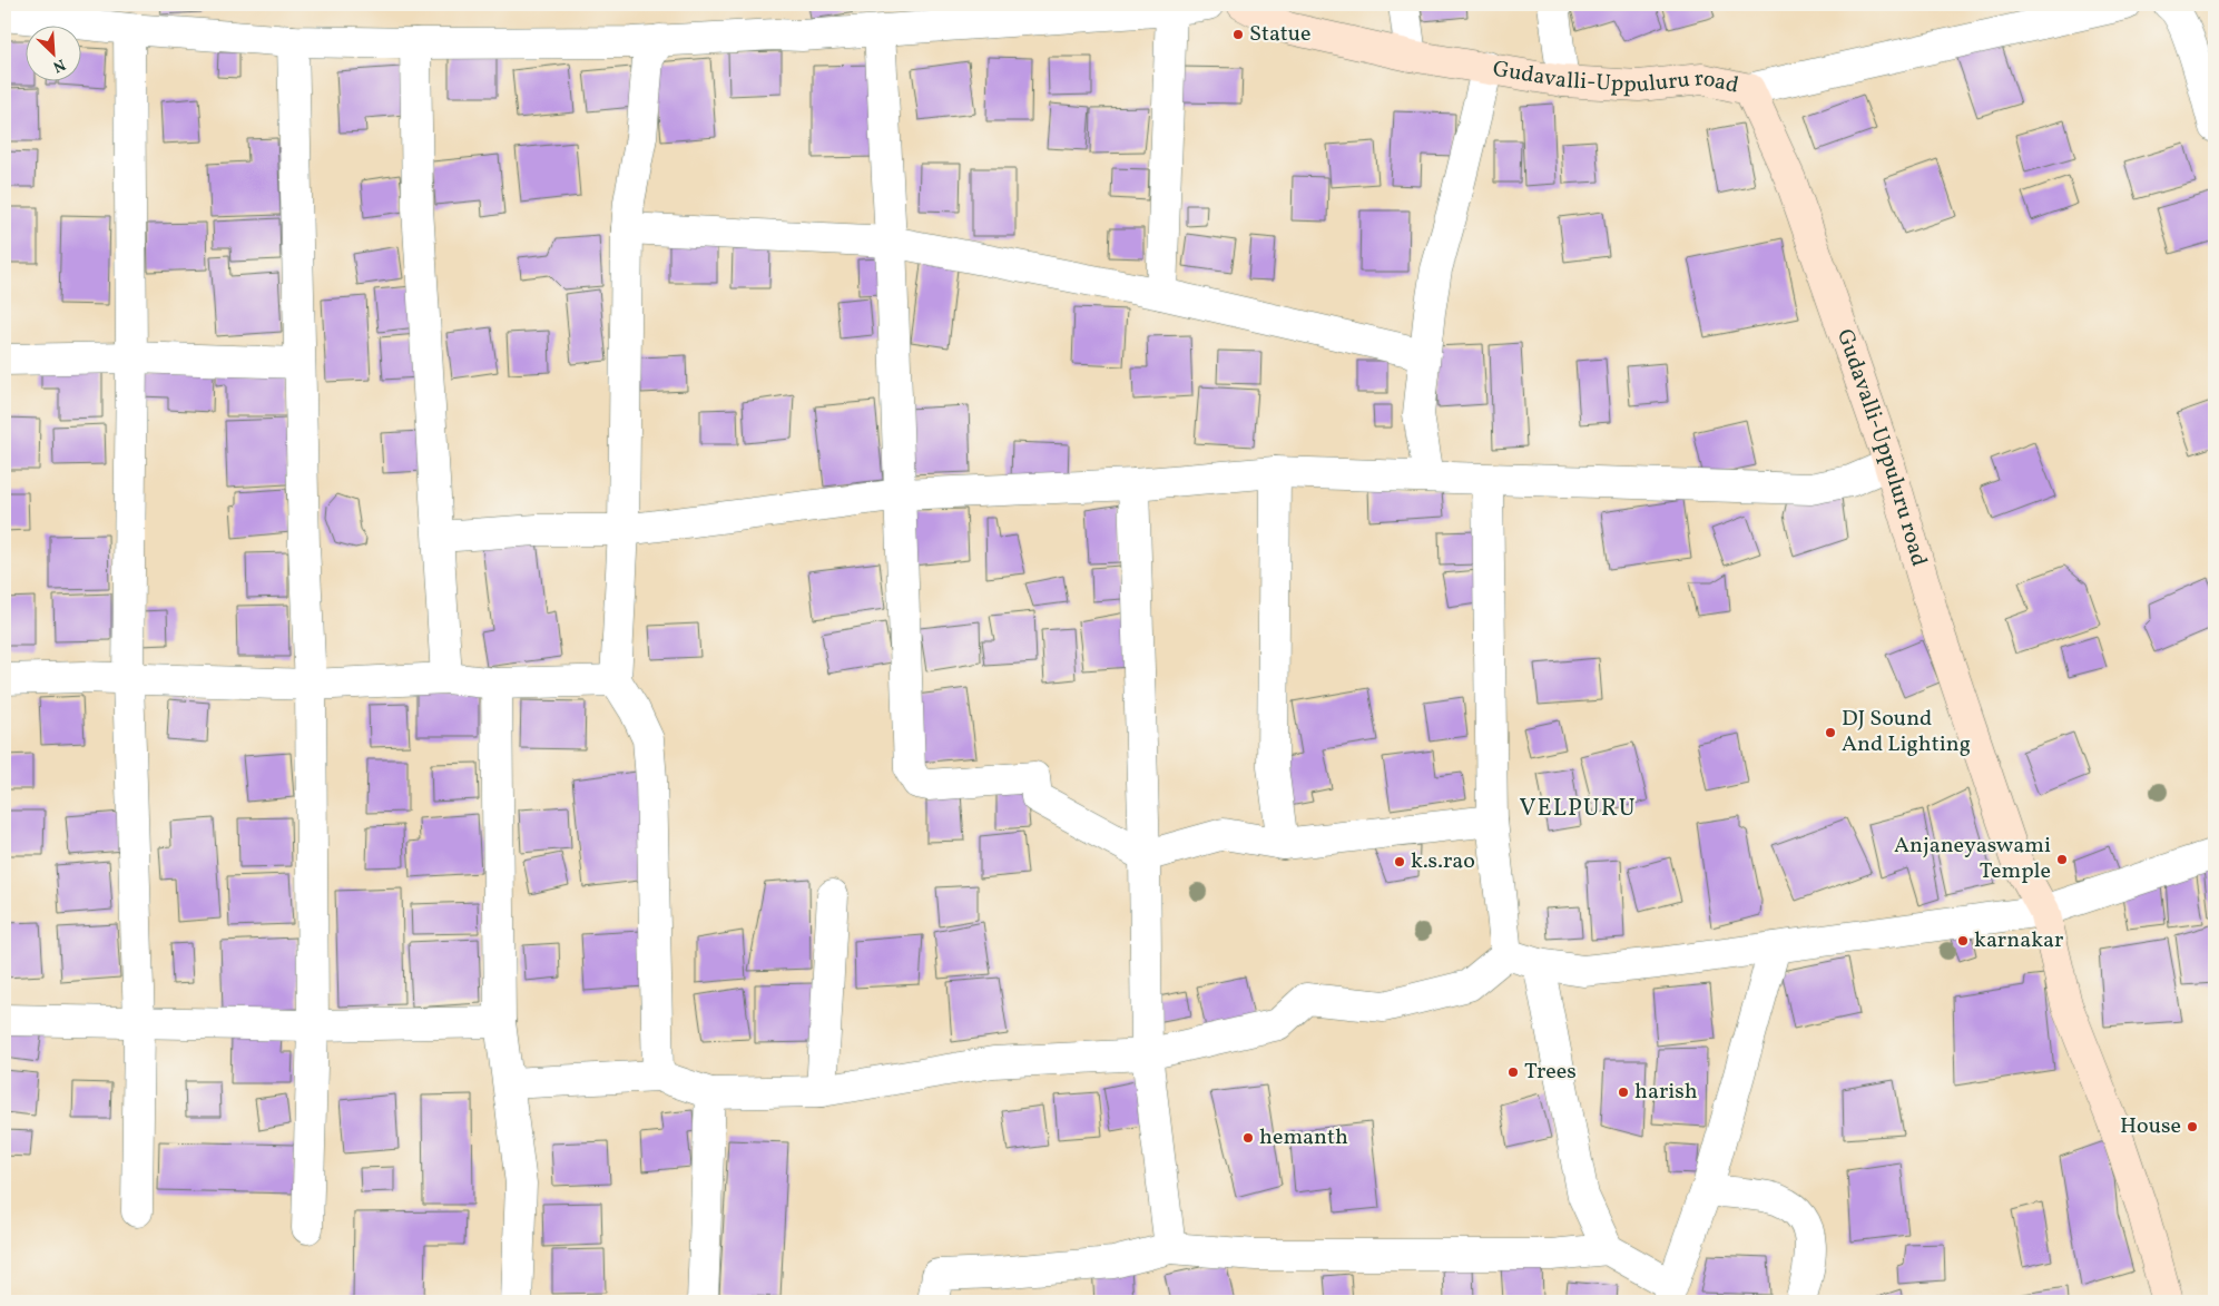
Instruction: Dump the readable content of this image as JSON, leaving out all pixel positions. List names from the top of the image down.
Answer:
{
  "streets": {
    "main road": ["Gudavalli-Uppuluru road"]
  },
  "districts": ["VELPURU"],
  "places": [
    "Statue",
    "DJ Sound And Lighting",
    "Anjaneyaswami Temple",
    "k.s.rao",
    "karnakar",
    "Trees",
    "harish",
    "House",
    "hemanth"
  ],
  "north": "bottom right"
}
